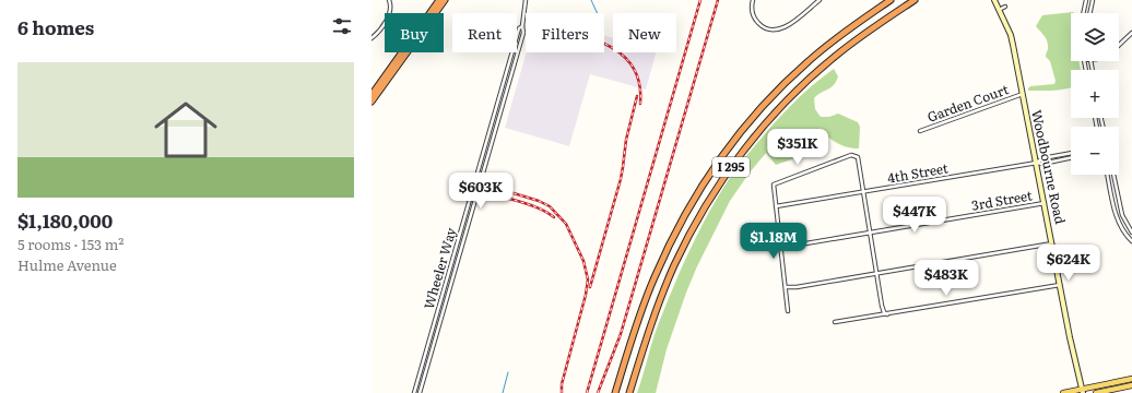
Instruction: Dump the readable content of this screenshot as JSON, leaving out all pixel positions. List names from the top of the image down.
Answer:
{
  "streets": {
    "highway": ["I 295"],
    "main road": ["Woodbourne Road"],
    "street": [
      "Garden Court",
      "4th Street",
      "3rd Street",
      "Wheeler Way"
    ]
  },
  "crossings": [
    ["Garden Court", "Woodbourne Road"],
    ["Woodbourne Road", "4th Street"],
    ["Woodbourne Road", "3rd Street"]
  ],
  "page": {
    "heading": "6 homes",
    "map_buttons": ["+", "−"],
    "chip": [
      "Buy",
      "Rent",
      "Filters",
      "New"
    ],
    "list": [
      {
        "name": "$1,180,000",
        "note": "5 rooms · 153 m² · Hulme Avenue"
      }
    ],
    "price": [
      "$351K",
      "$603K",
      "$447K",
      "$1.18M",
      "$624K",
      "$483K"
    ]
  }
}
